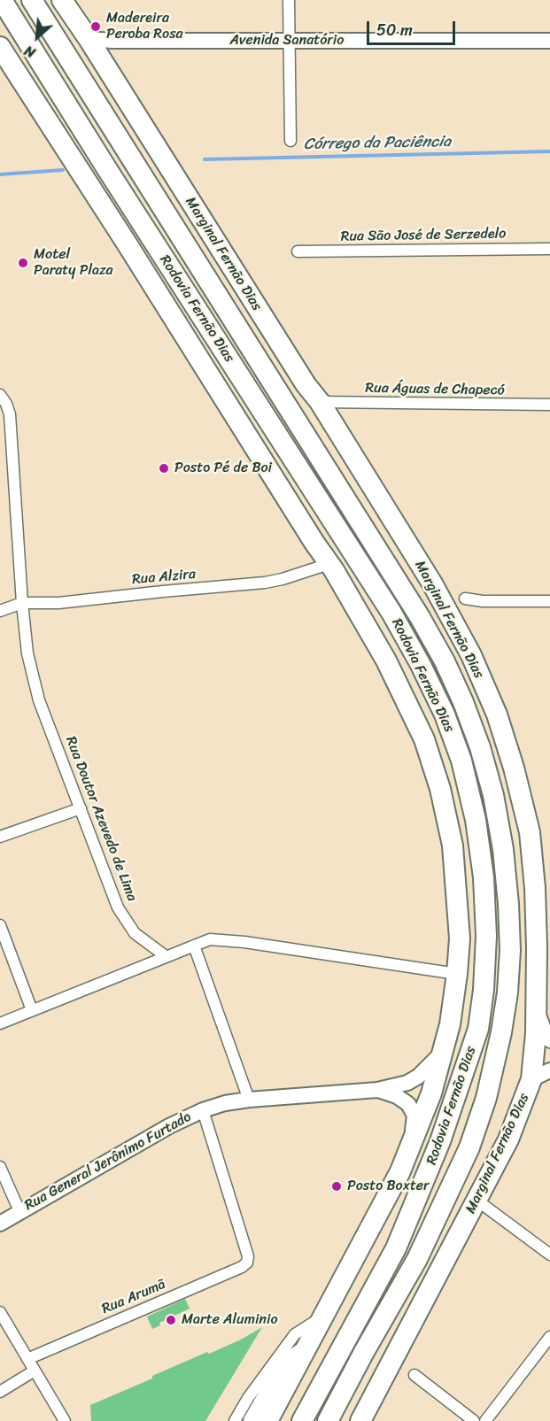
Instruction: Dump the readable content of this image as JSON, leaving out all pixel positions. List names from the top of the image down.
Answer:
{
  "streets": {
    "highway": ["Marginal Fernão Dias", "Rodovia Fernão Dias"],
    "main road": ["Avenida Sanatório", "Rua General Jerônimo Furtado"],
    "street": [
      "Rua São José de Serzedelo",
      "Rua Águas de Chapecó",
      "Rua Alzira",
      "Rua Doutor Azevedo de Lima",
      "Rua Arumã"
    ]
  },
  "crossings": [
    ["Avenida Sanatório", "Marginal Fernão Dias"],
    ["Marginal Fernão Dias", "Rua Águas de Chapecó"],
    ["Rua Alzira", "Rua Doutor Azevedo de Lima"],
    ["Rua General Jerônimo Furtado", "Rua Arumã"]
  ],
  "water": ["Córrego da Paciência"],
  "places": [
    "Madereira Peroba Rosa",
    "Motel Paraty Plaza",
    "Posto Pé de Boi",
    "Posto Boxter",
    "Marte Aluminio"
  ],
  "scale_bar": "50 m",
  "north": "bottom left"
}
